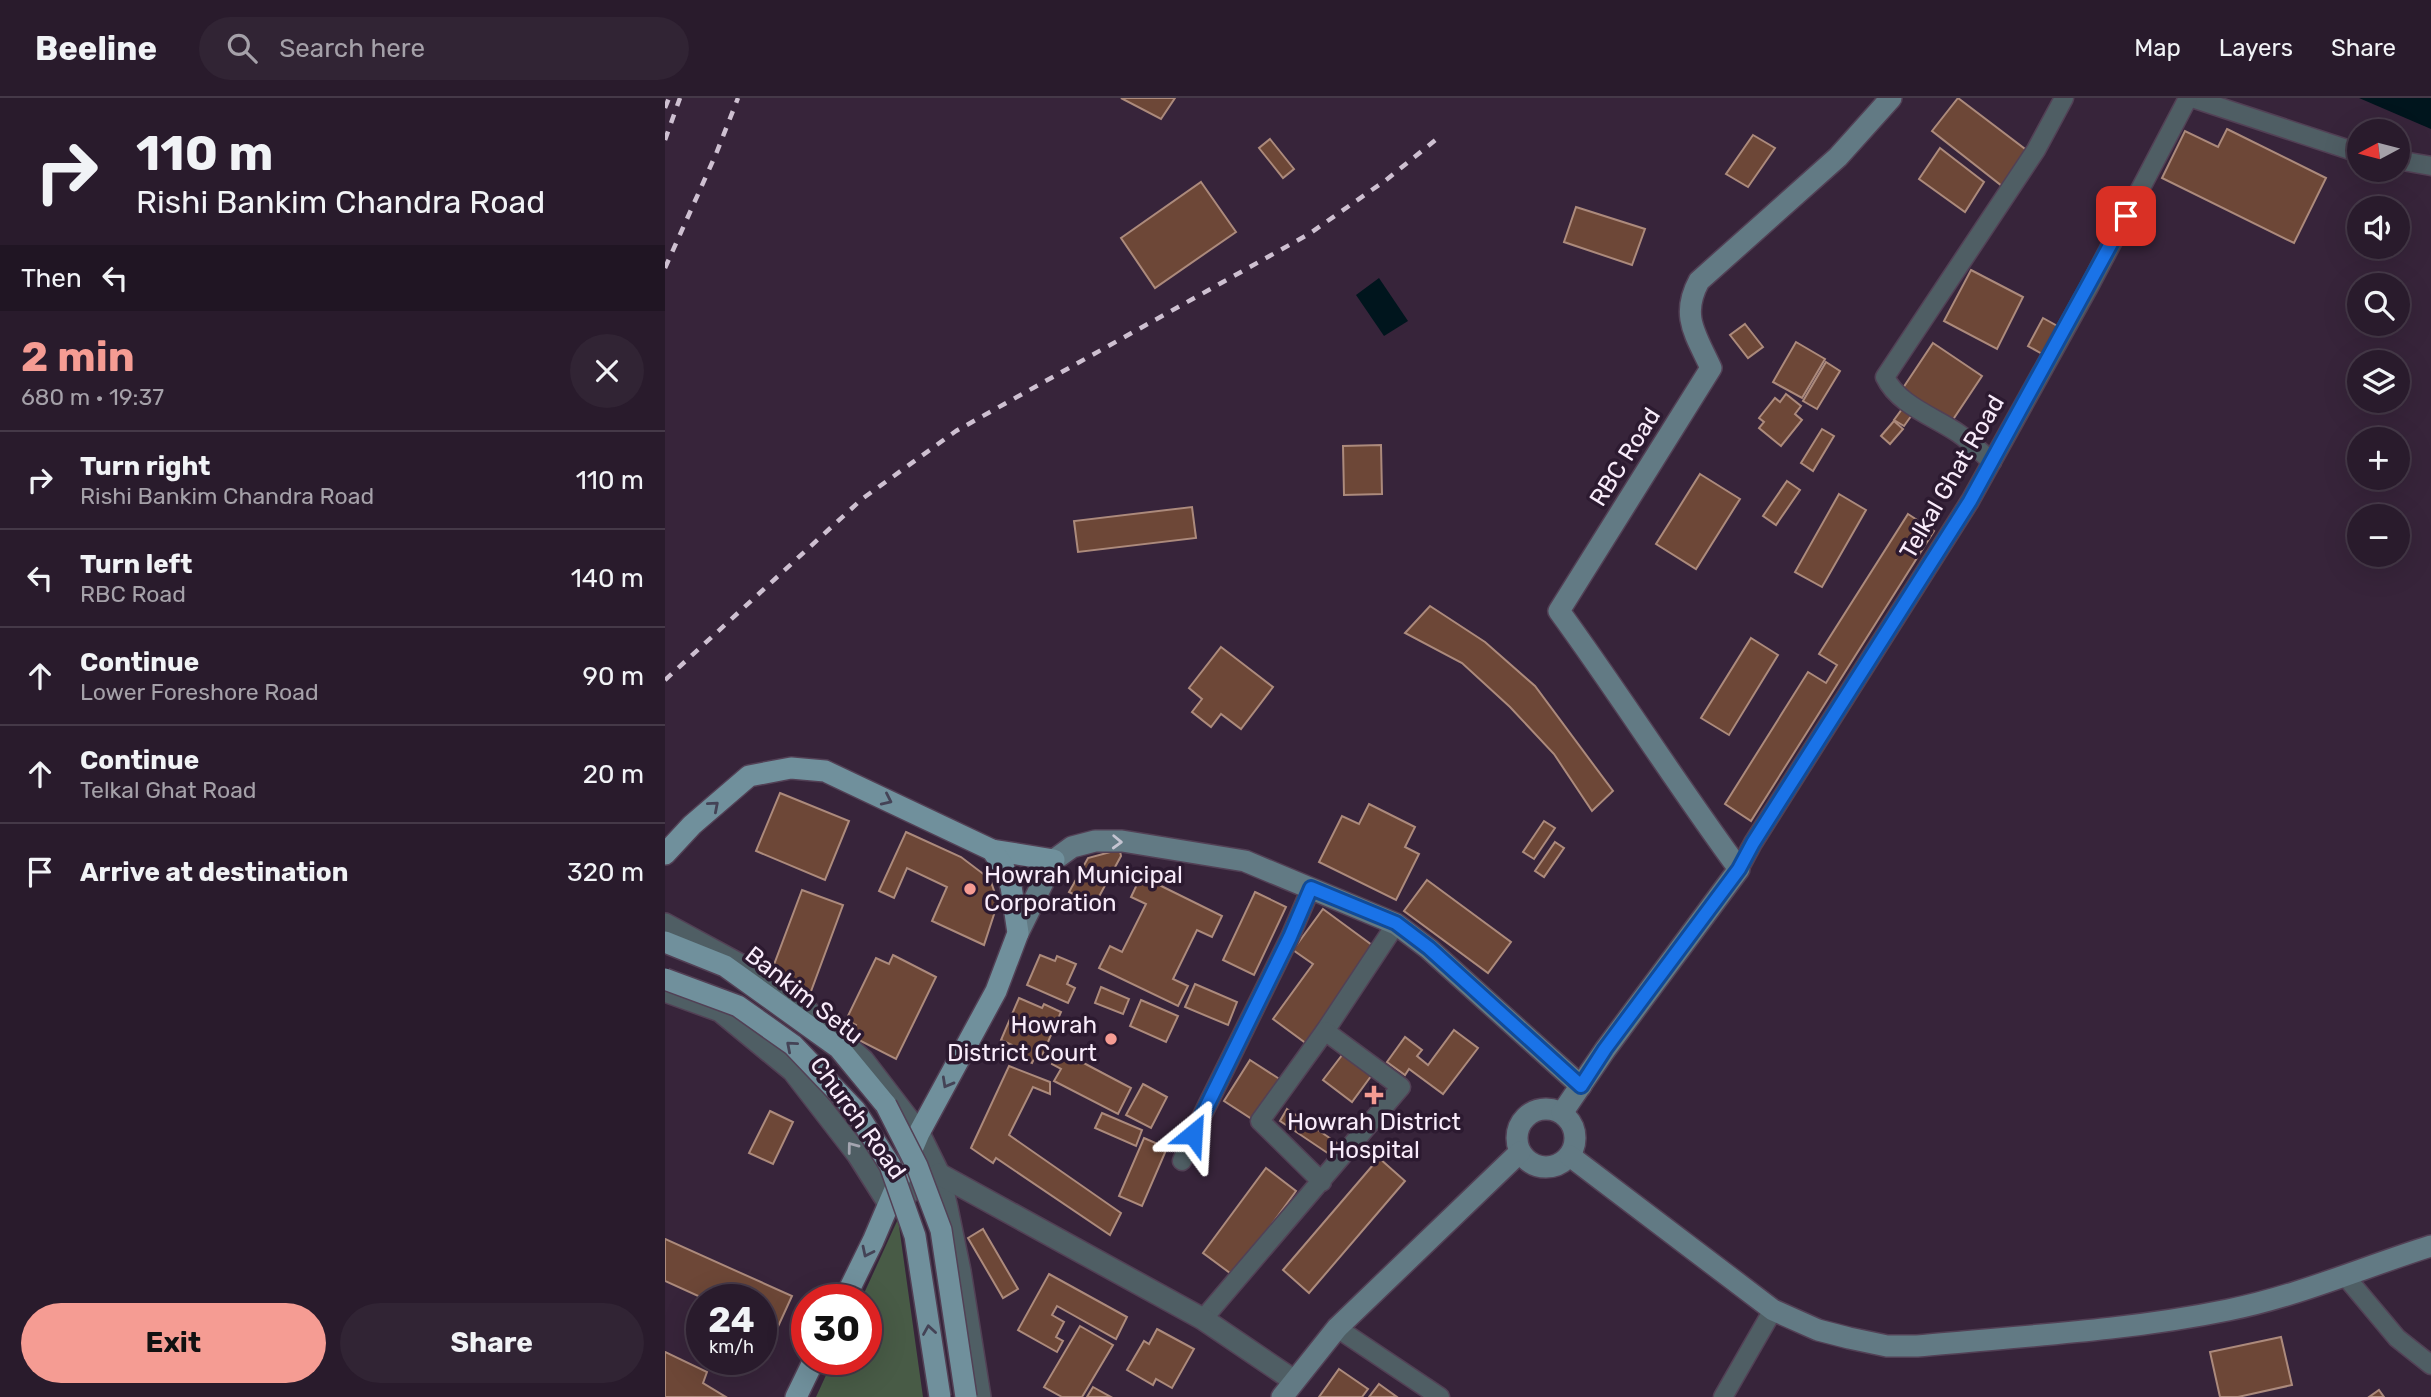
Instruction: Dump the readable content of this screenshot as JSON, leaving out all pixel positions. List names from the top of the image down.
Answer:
{
  "streets": {
    "main road": ["RBC Road", "Bankim Setu"],
    "street": ["Telkal Ghat Road", "Church Road"]
  },
  "crossings": [
    ["RBC Road", "Telkal Ghat Road"]
  ],
  "places": {
    "other": ["Howrah Municipal Corporation", "Howrah District Court"],
    "health": ["Howrah District Hospital"]
  },
  "north": "left",
  "page": {
    "header": "Beeline",
    "search": "Search here",
    "nav": ["Map", "Layers", "Share"],
    "turn": ["110 m", "Rishi Bankim Chandra Road"],
    "map_buttons": ["+", "−"],
    "then": "Then",
    "heading": ["2 min", "680 m · 19:37"],
    "list": [
      {
        "name": "Turn right",
        "note": "Rishi Bankim Chandra Road",
        "value": "110 m"
      },
      {
        "name": "Turn left",
        "note": "RBC Road",
        "value": "140 m"
      },
      {
        "name": "Continue",
        "note": "Lower Foreshore Road",
        "value": "90 m"
      },
      {
        "name": "Continue",
        "note": "Telkal Ghat Road",
        "value": "20 m"
      },
      {
        "name": "Arrive at destination",
        "value": "320 m"
      }
    ],
    "speed": "24 km/h",
    "limit": "30",
    "buttons": ["Exit", "Share"]
  }
}
